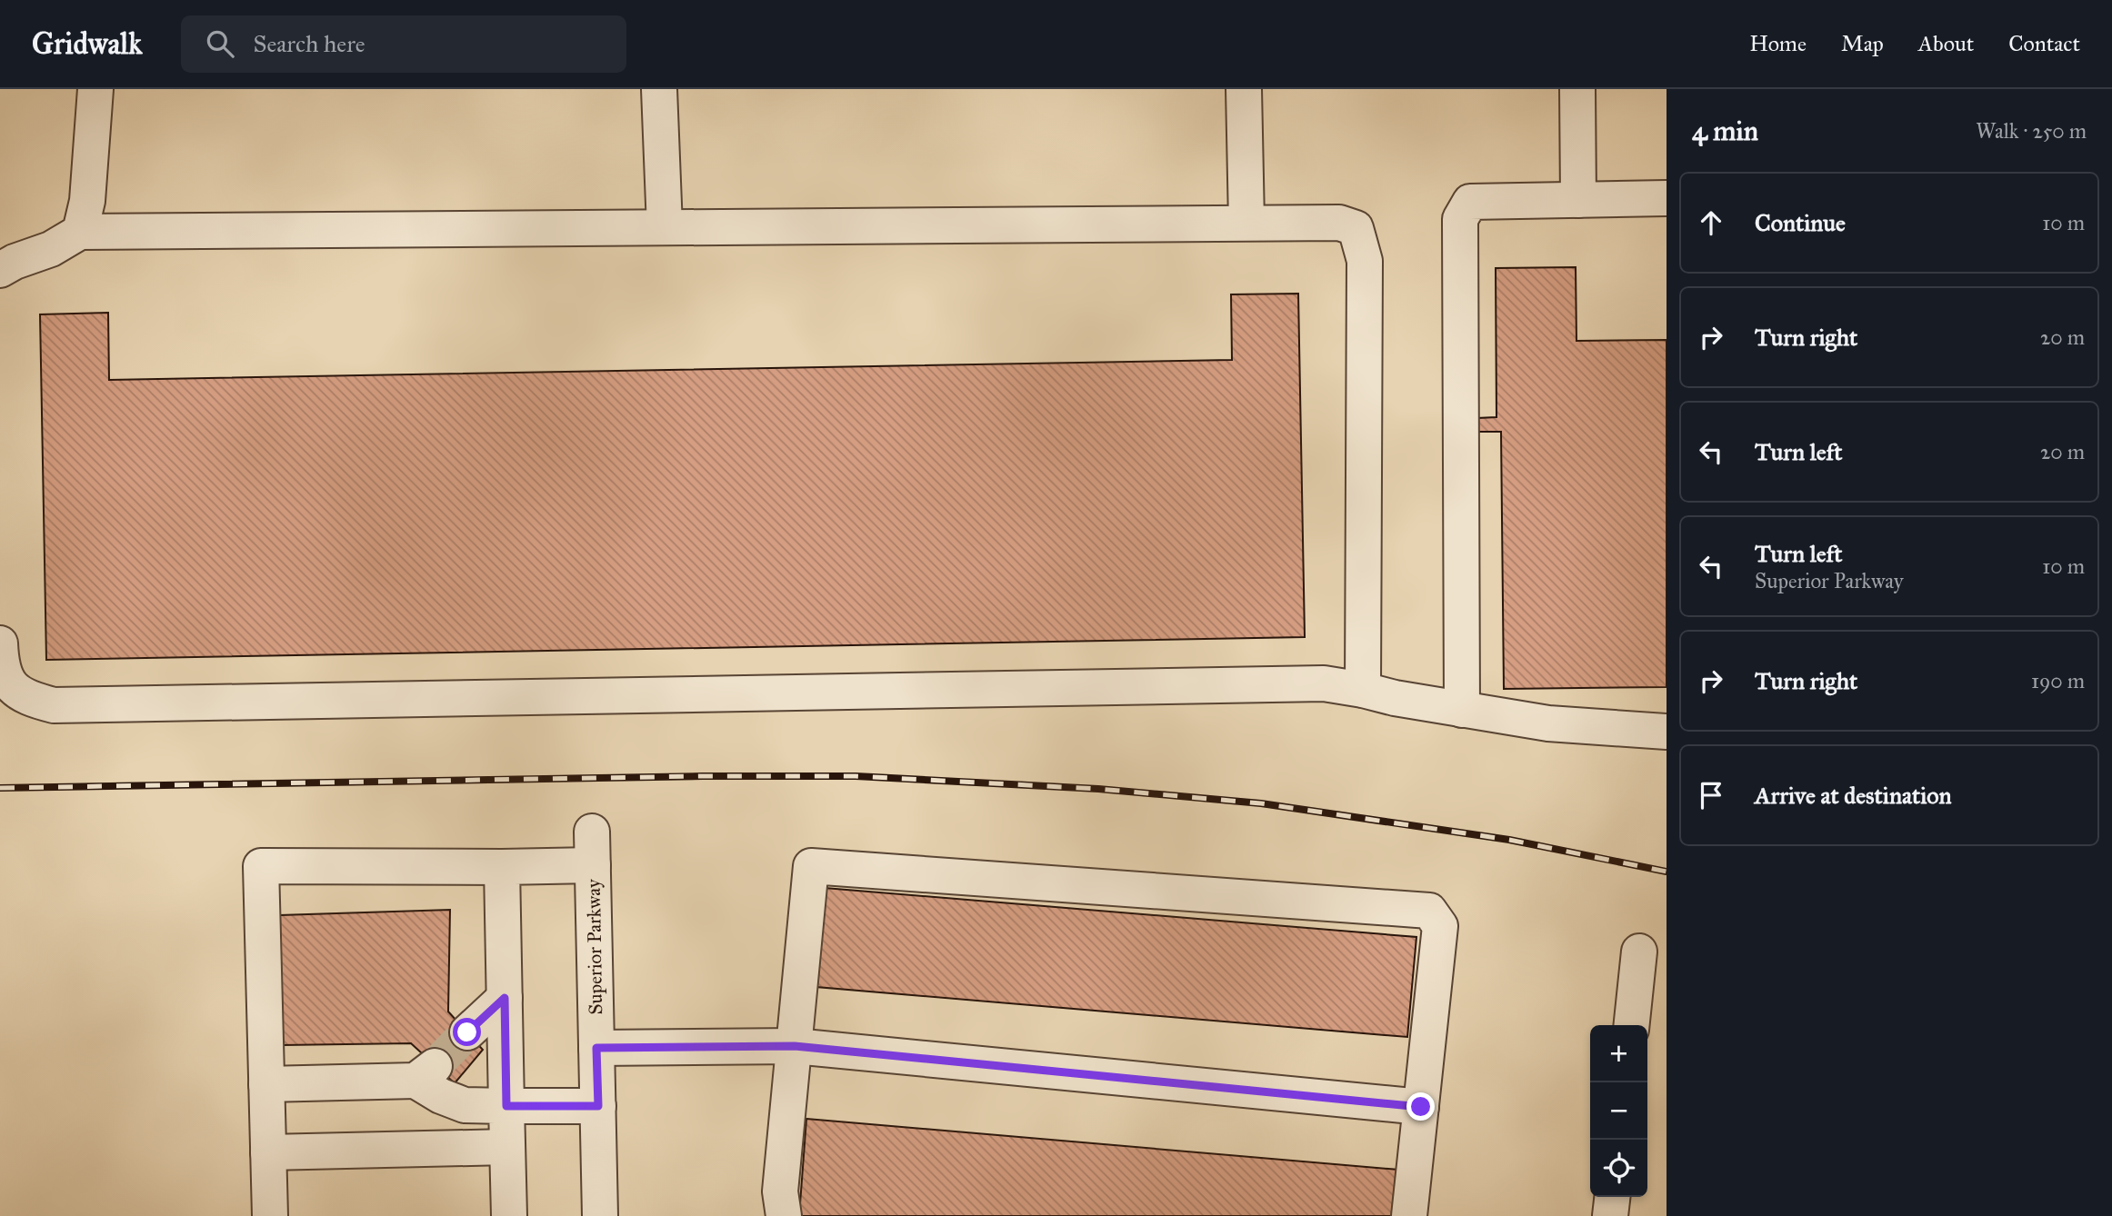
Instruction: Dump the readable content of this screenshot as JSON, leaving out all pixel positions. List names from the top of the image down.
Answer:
{
  "streets": {
    "street": ["Superior Parkway"]
  },
  "page": {
    "header": "Gridwalk",
    "search": "Search here",
    "nav": [
      "Home",
      "Map",
      "About",
      "Contact"
    ],
    "heading": ["4 min", "Walk · 250 m"],
    "list": [
      ["Continue", "10 m"],
      ["Turn right", "20 m"],
      ["Turn left", "20 m"],
      ["Turn left", "Superior Parkway", "10 m"],
      ["Turn right", "190 m"],
      "Arrive at destination"
    ],
    "map_buttons": ["+", "−"]
  }
}
